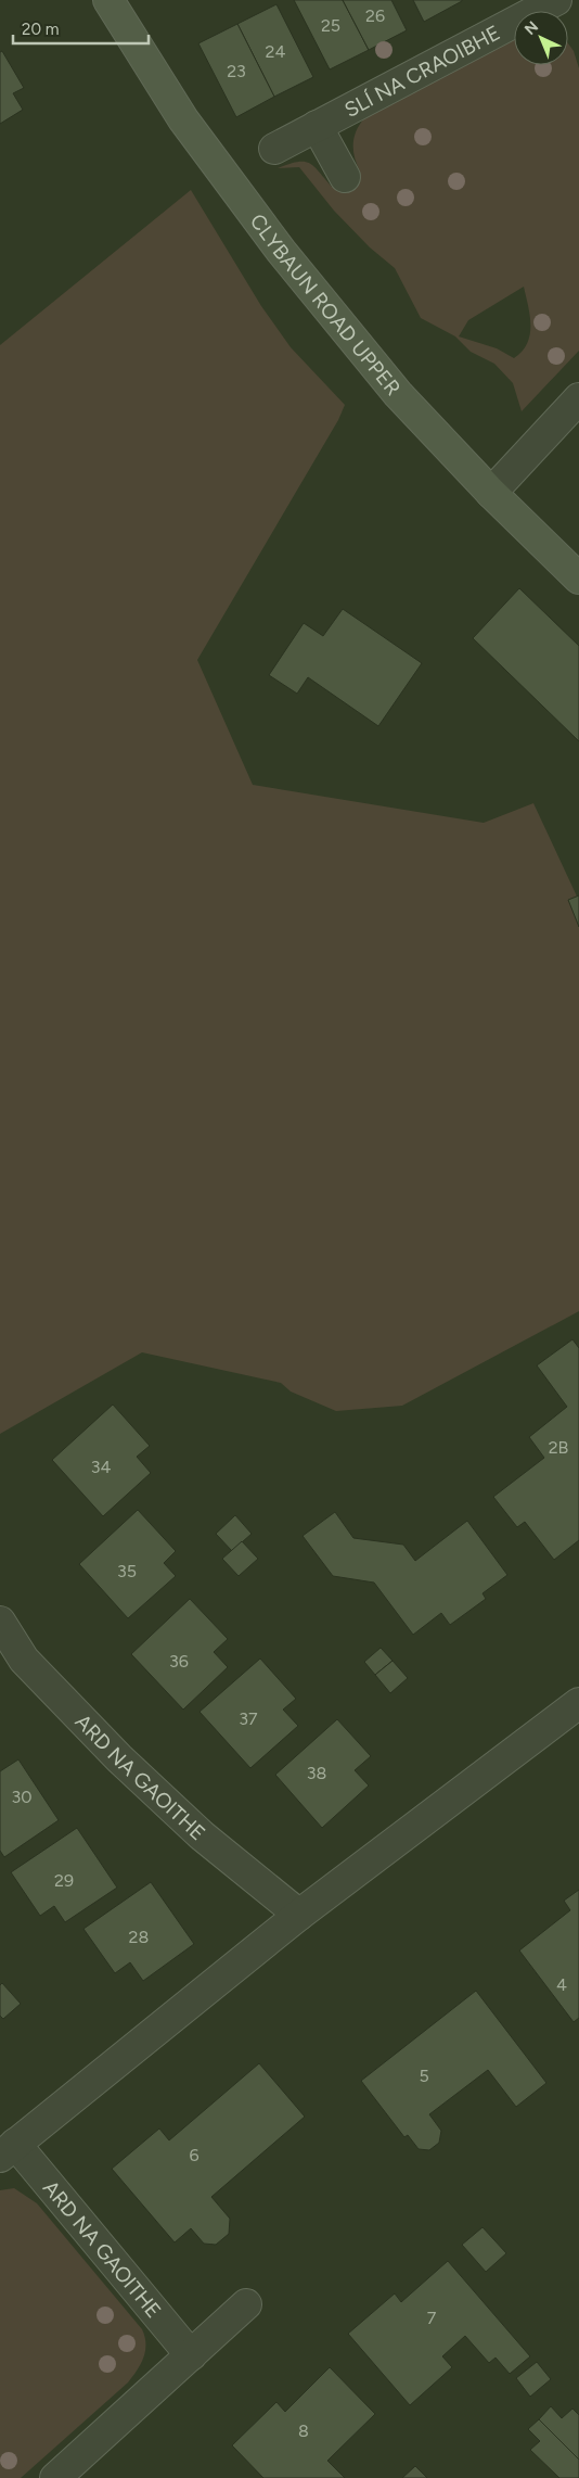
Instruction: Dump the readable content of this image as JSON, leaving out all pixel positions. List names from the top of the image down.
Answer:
{
  "streets": {
    "street": ["SLÍ NA CRAOIBHE", "CLYBAUN ROAD UPPER", "ARD NA GAOITHE"]
  },
  "house_numbers": [
    "26",
    "25",
    "24",
    "23",
    "2B",
    "34",
    "35",
    "36",
    "37",
    "38",
    "30",
    "29",
    "28",
    "4",
    "5",
    "6",
    "7",
    "8"
  ],
  "scale_bar": "20 m",
  "north": "top left"
}
